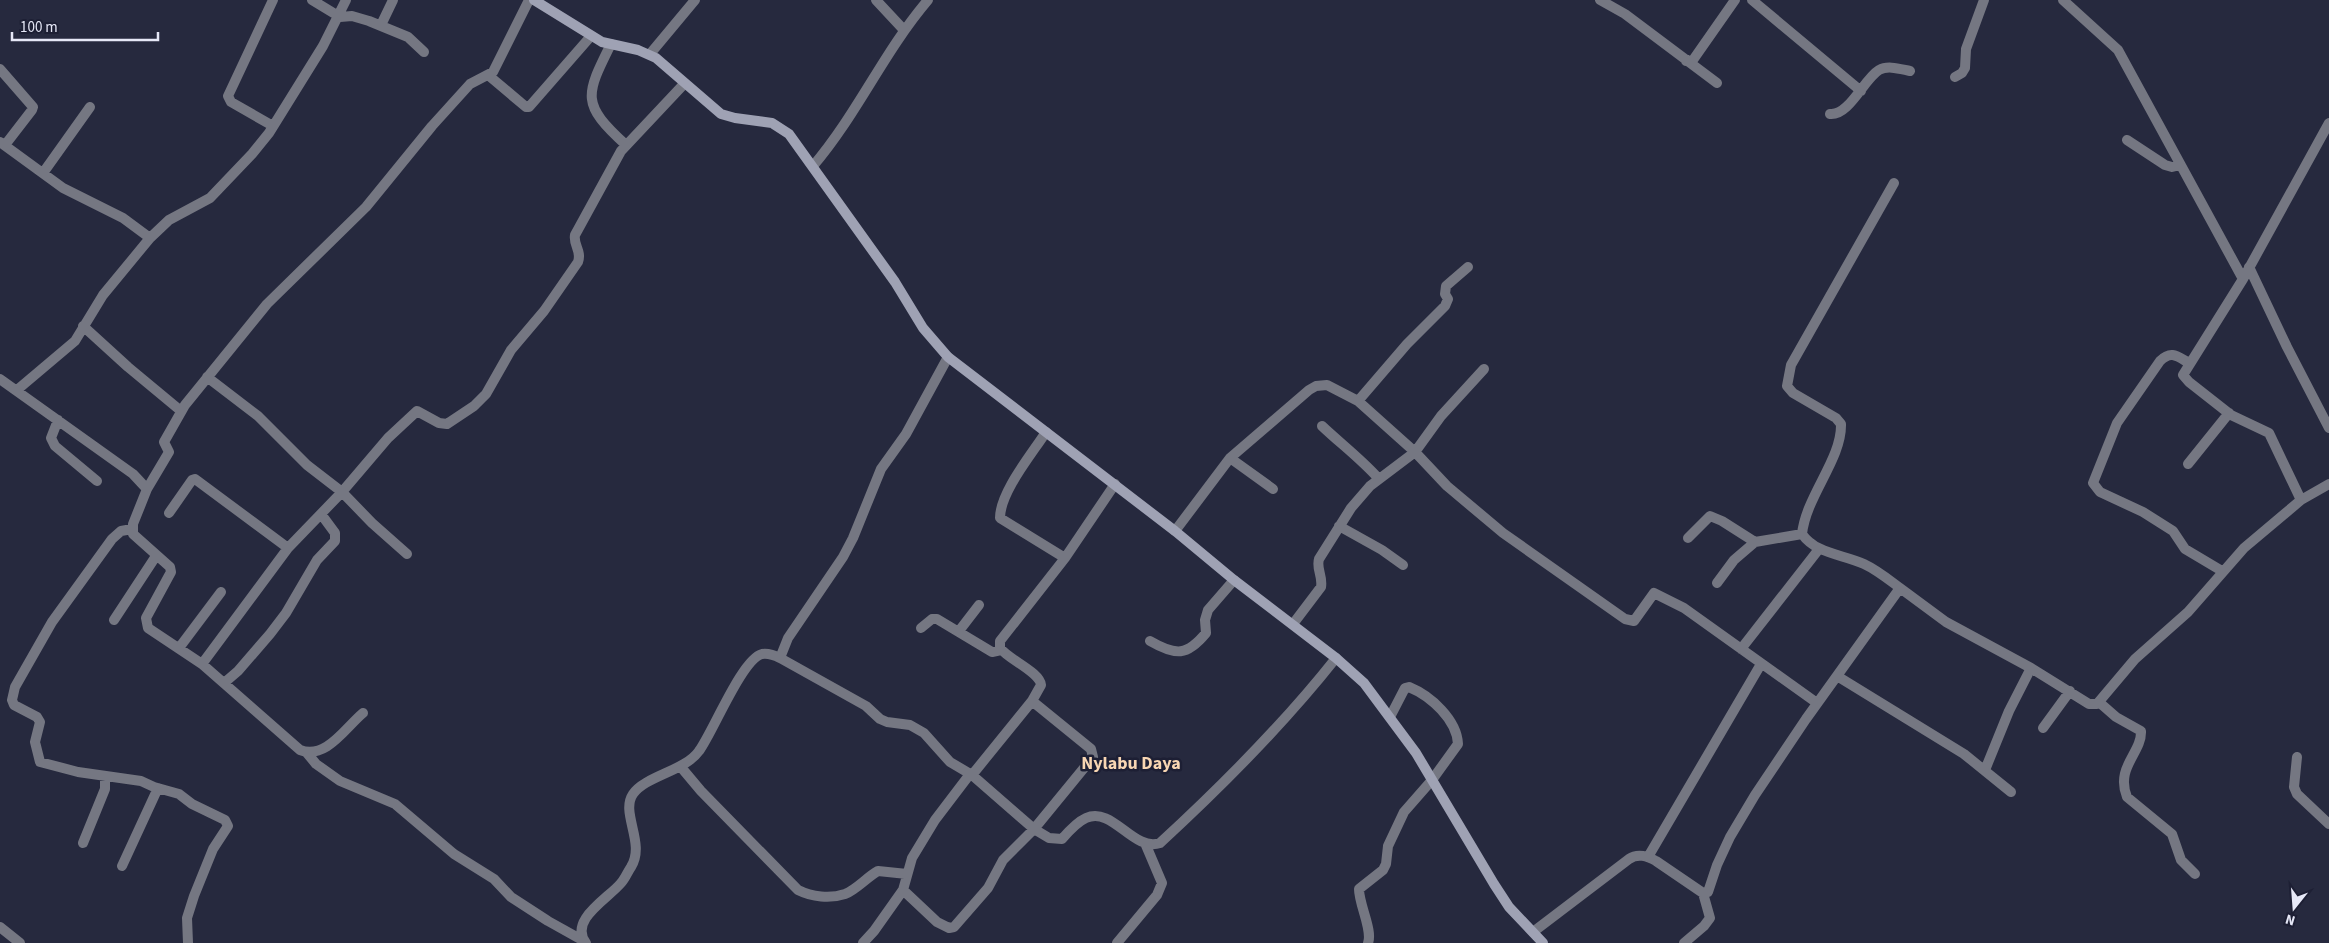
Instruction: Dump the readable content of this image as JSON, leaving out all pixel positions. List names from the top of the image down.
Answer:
{
  "districts": ["Nylabu Daya"],
  "scale_bar": "100 m",
  "north": "bottom"
}
